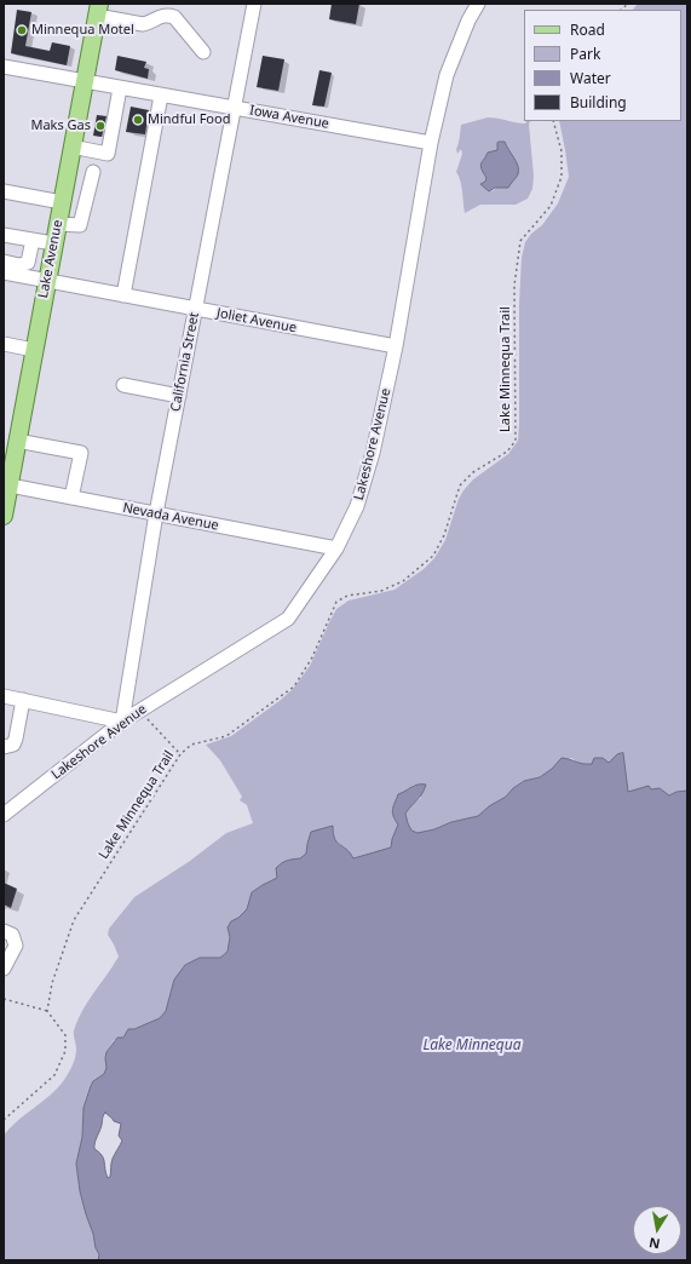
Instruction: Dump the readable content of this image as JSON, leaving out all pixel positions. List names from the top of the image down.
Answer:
{
  "streets": {
    "main road": ["Lake Avenue"],
    "street": [
      "Iowa Avenue",
      "Joliet Avenue",
      "California Street",
      "Lakeshore Avenue",
      "Nevada Avenue"
    ],
    "path": ["Lake Minnequa Trail"]
  },
  "crossings": [
    ["Iowa Avenue", "Lake Avenue"],
    ["Iowa Avenue", "California Street"],
    ["Iowa Avenue", "Lakeshore Avenue"],
    ["Lake Avenue", "Joliet Avenue"],
    ["Lake Avenue", "Nevada Avenue"],
    ["Joliet Avenue", "California Street"],
    ["Joliet Avenue", "Lakeshore Avenue"],
    ["California Street", "Lakeshore Avenue"],
    ["California Street", "Nevada Avenue"],
    ["Lakeshore Avenue", "Nevada Avenue"]
  ],
  "water": ["Lake Minnequa"],
  "places": ["Minnequa Motel", "Mindful Food", "Maks Gas"],
  "legend": [
    "Road",
    "Park",
    "Water",
    "Building"
  ],
  "north": "bottom"
}
